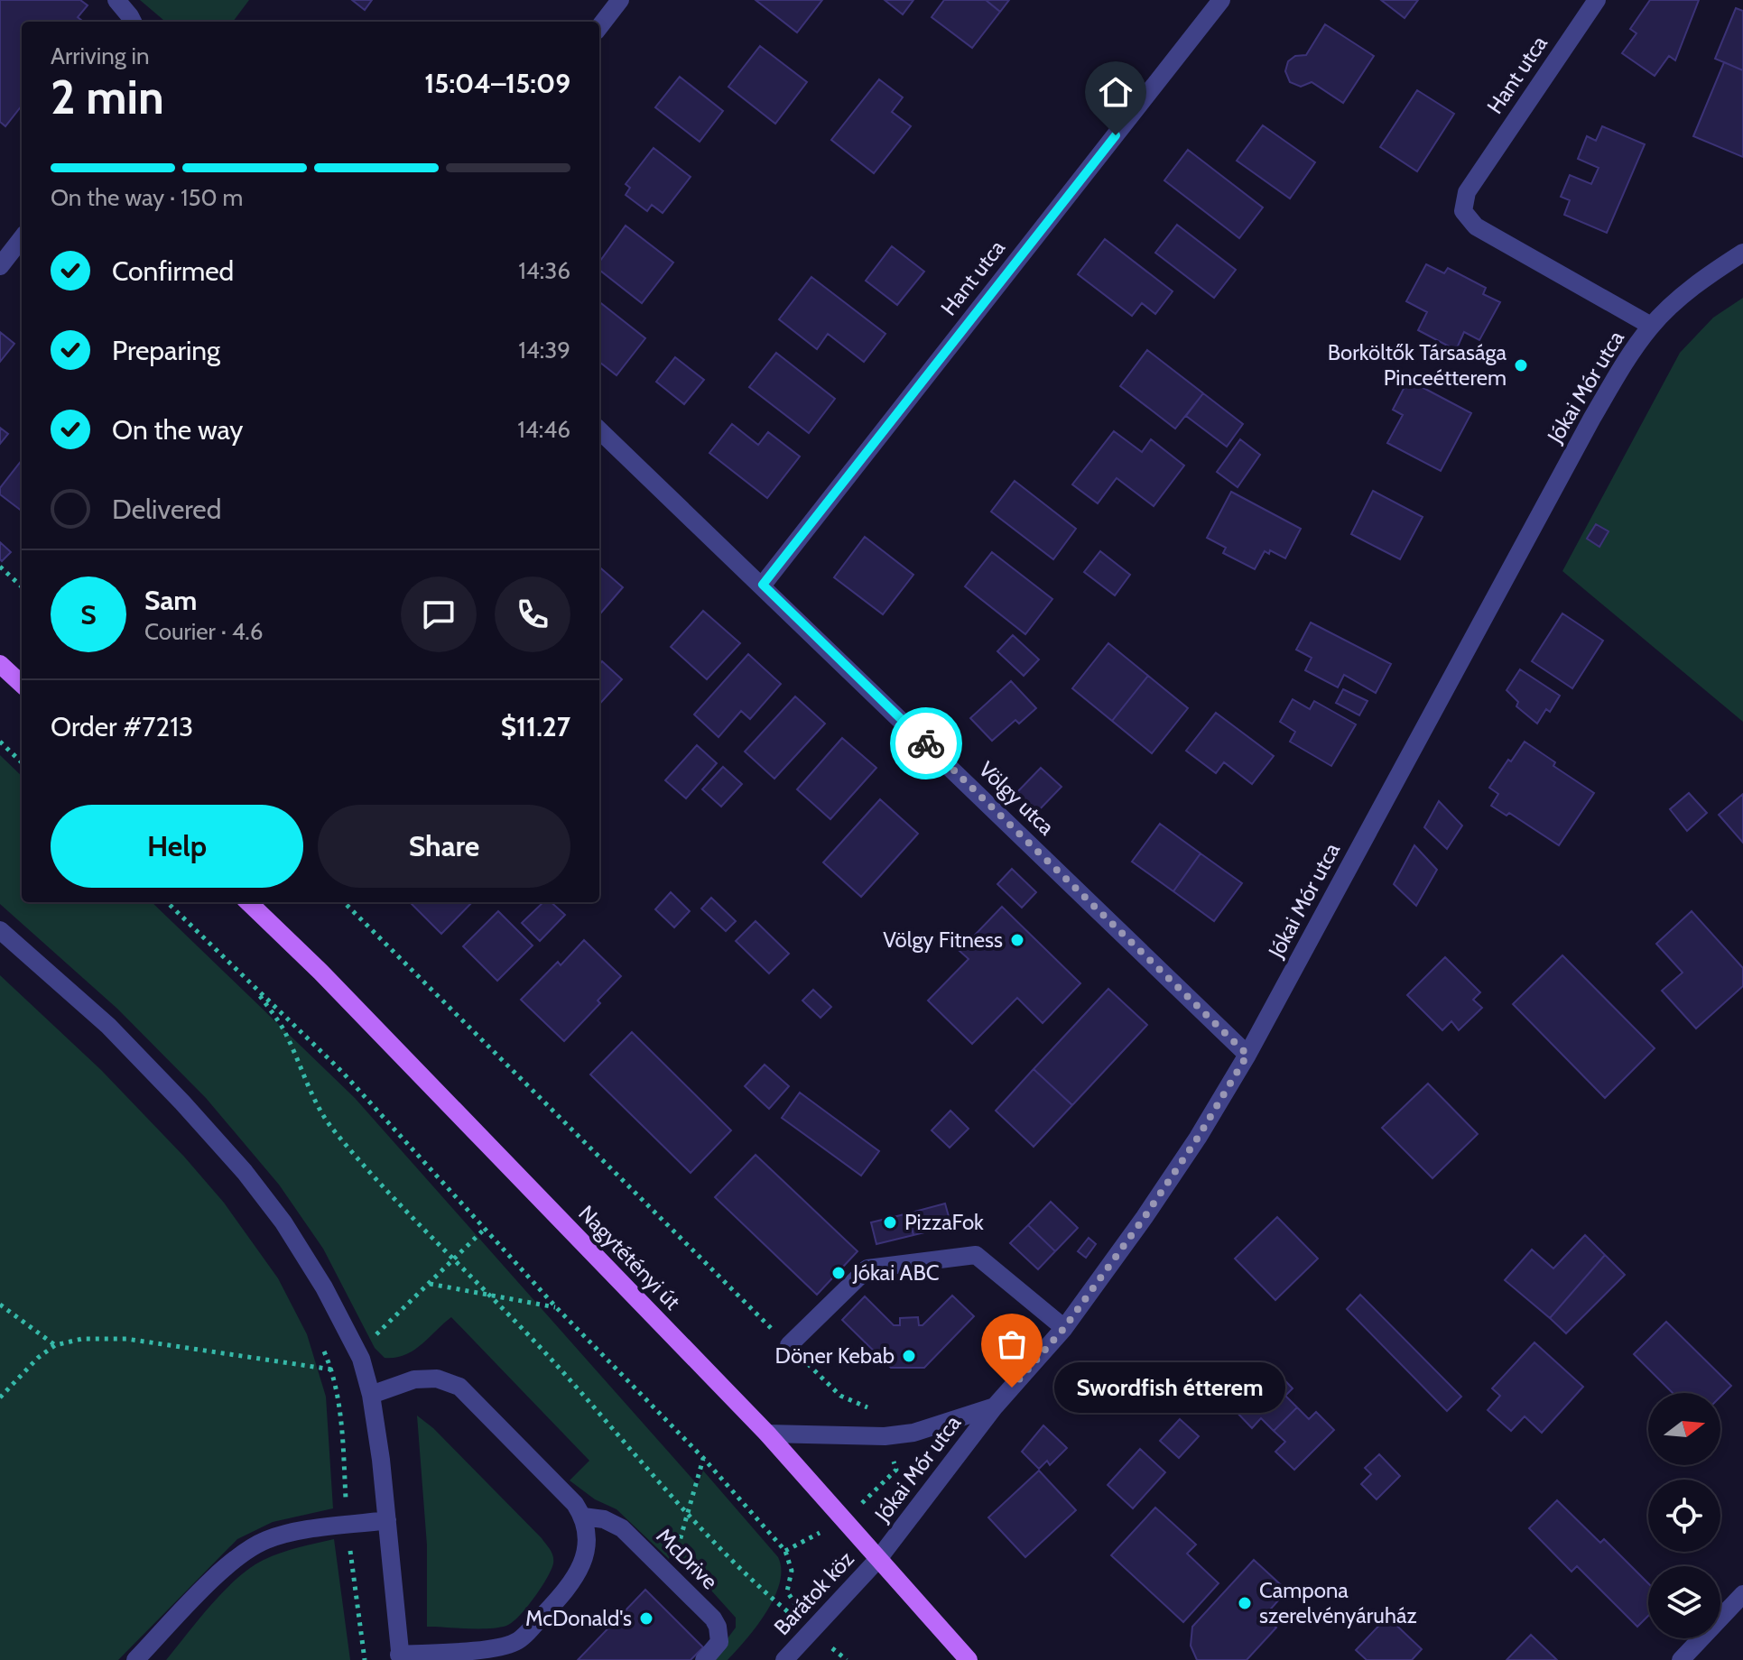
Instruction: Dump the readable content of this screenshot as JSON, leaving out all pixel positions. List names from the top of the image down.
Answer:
{
  "streets": {
    "main road": ["Nagytétényi út"],
    "street": [
      "Hant utca",
      "Jókai Mór utca",
      "Völgy utca",
      "McDrive",
      "Barátok köz"
    ]
  },
  "crossings": [
    ["Hant utca", "Jókai Mór utca"],
    ["Hant utca", "Völgy utca"],
    ["Jókai Mór utca", "Völgy utca"],
    ["Jókai Mór utca", "Nagytétényi út"],
    ["Jókai Mór utca", "Barátok köz"],
    ["Nagytétényi út", "Barátok köz"]
  ],
  "places": [
    "Borköltők Társasága Pinceétterem",
    "Völgy Fitness",
    "PizzaFok",
    "Jókai ABC",
    "Döner Kebab",
    "Swordfish étterem",
    "Campona szerelvényáruház",
    "McDonald's"
  ],
  "north": "right",
  "page": {
    "heading": ["2 min", "Arriving in", "15:04–15:09"],
    "panel": [
      "Sam",
      "Courier · 4.6",
      "Order #7213",
      "$11.27"
    ],
    "bar": "On the way · 150 m",
    "list": [
      ["Confirmed", "14:36"],
      ["Preparing", "14:39"],
      ["On the way", "14:46"],
      "Delivered"
    ],
    "round": "S",
    "buttons": ["Help", "Share"],
    "bubble": "Swordfish étterem"
  }
}
